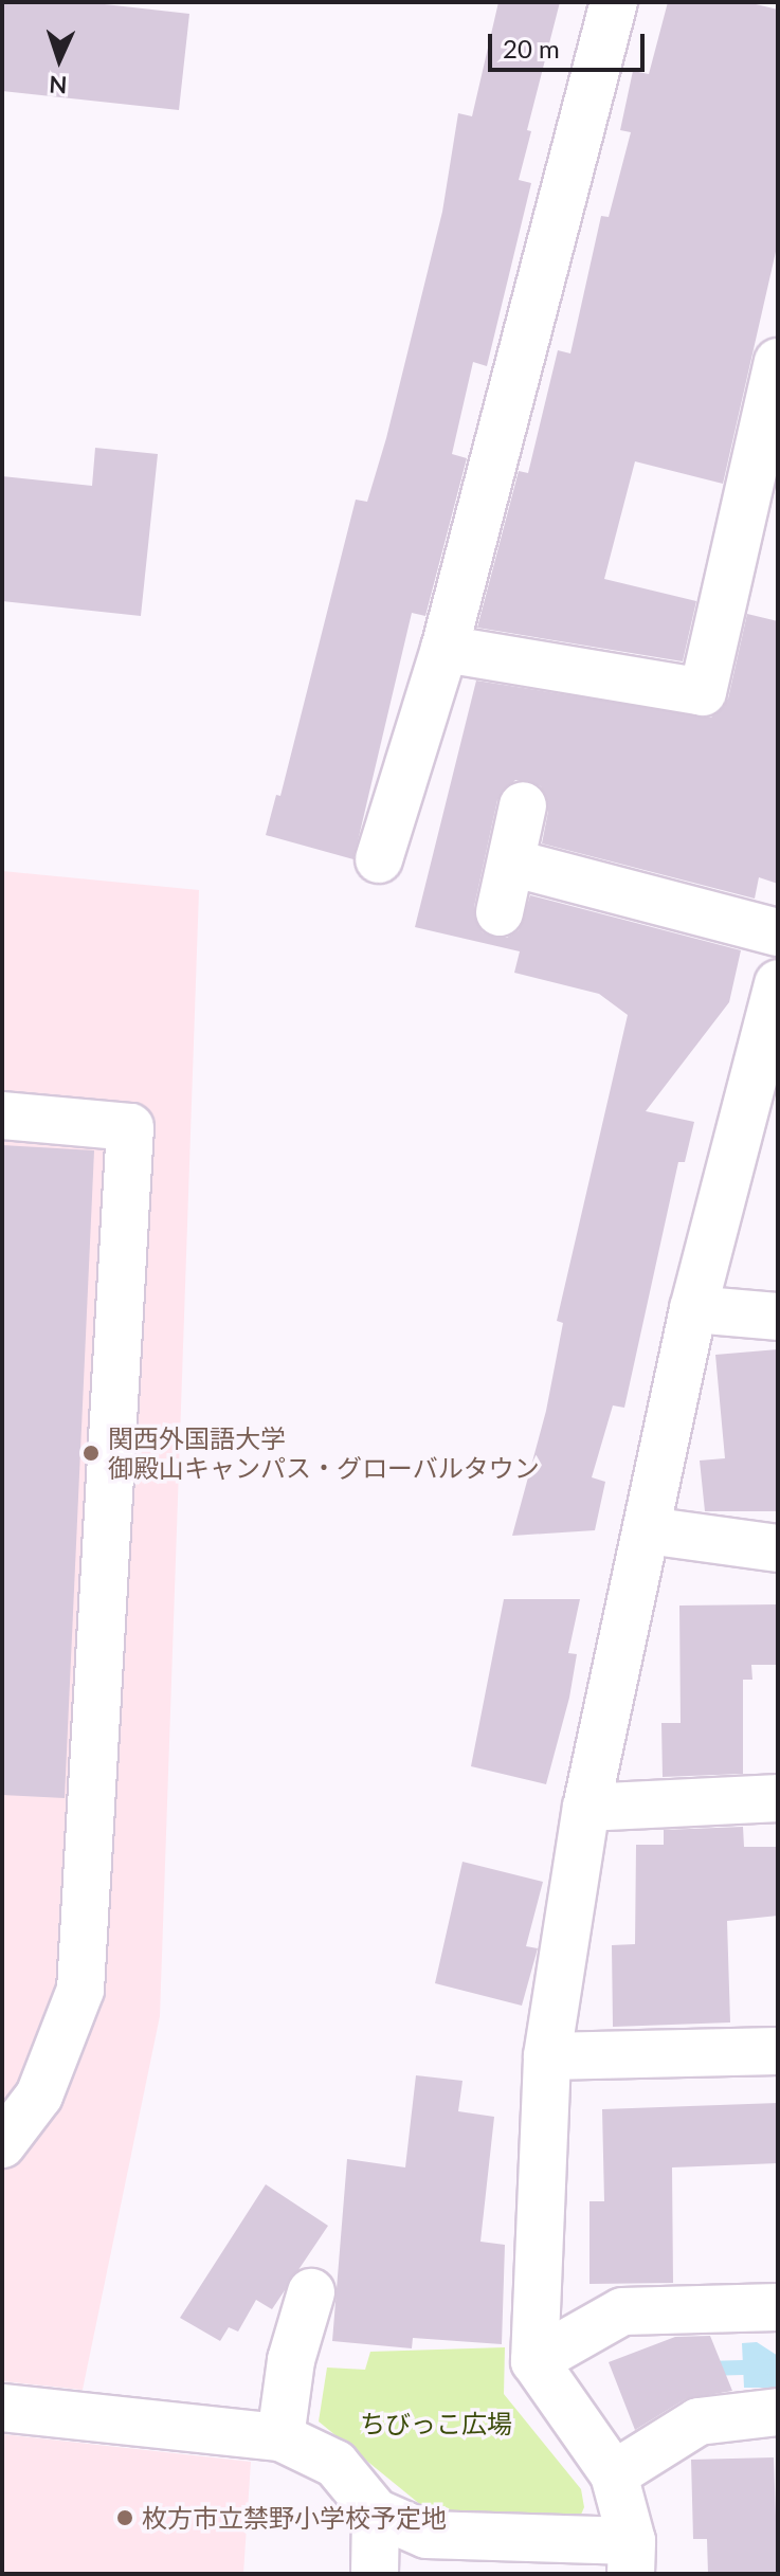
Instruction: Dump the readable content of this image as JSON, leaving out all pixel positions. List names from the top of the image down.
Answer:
{
  "parks": ["ちびっこ広場"],
  "places": ["関西外国語大学 御殿山キャンパス・グローバルタウン", "枚方市立禁野小学校予定地"],
  "scale_bar": "20 m",
  "north": "bottom"
}
